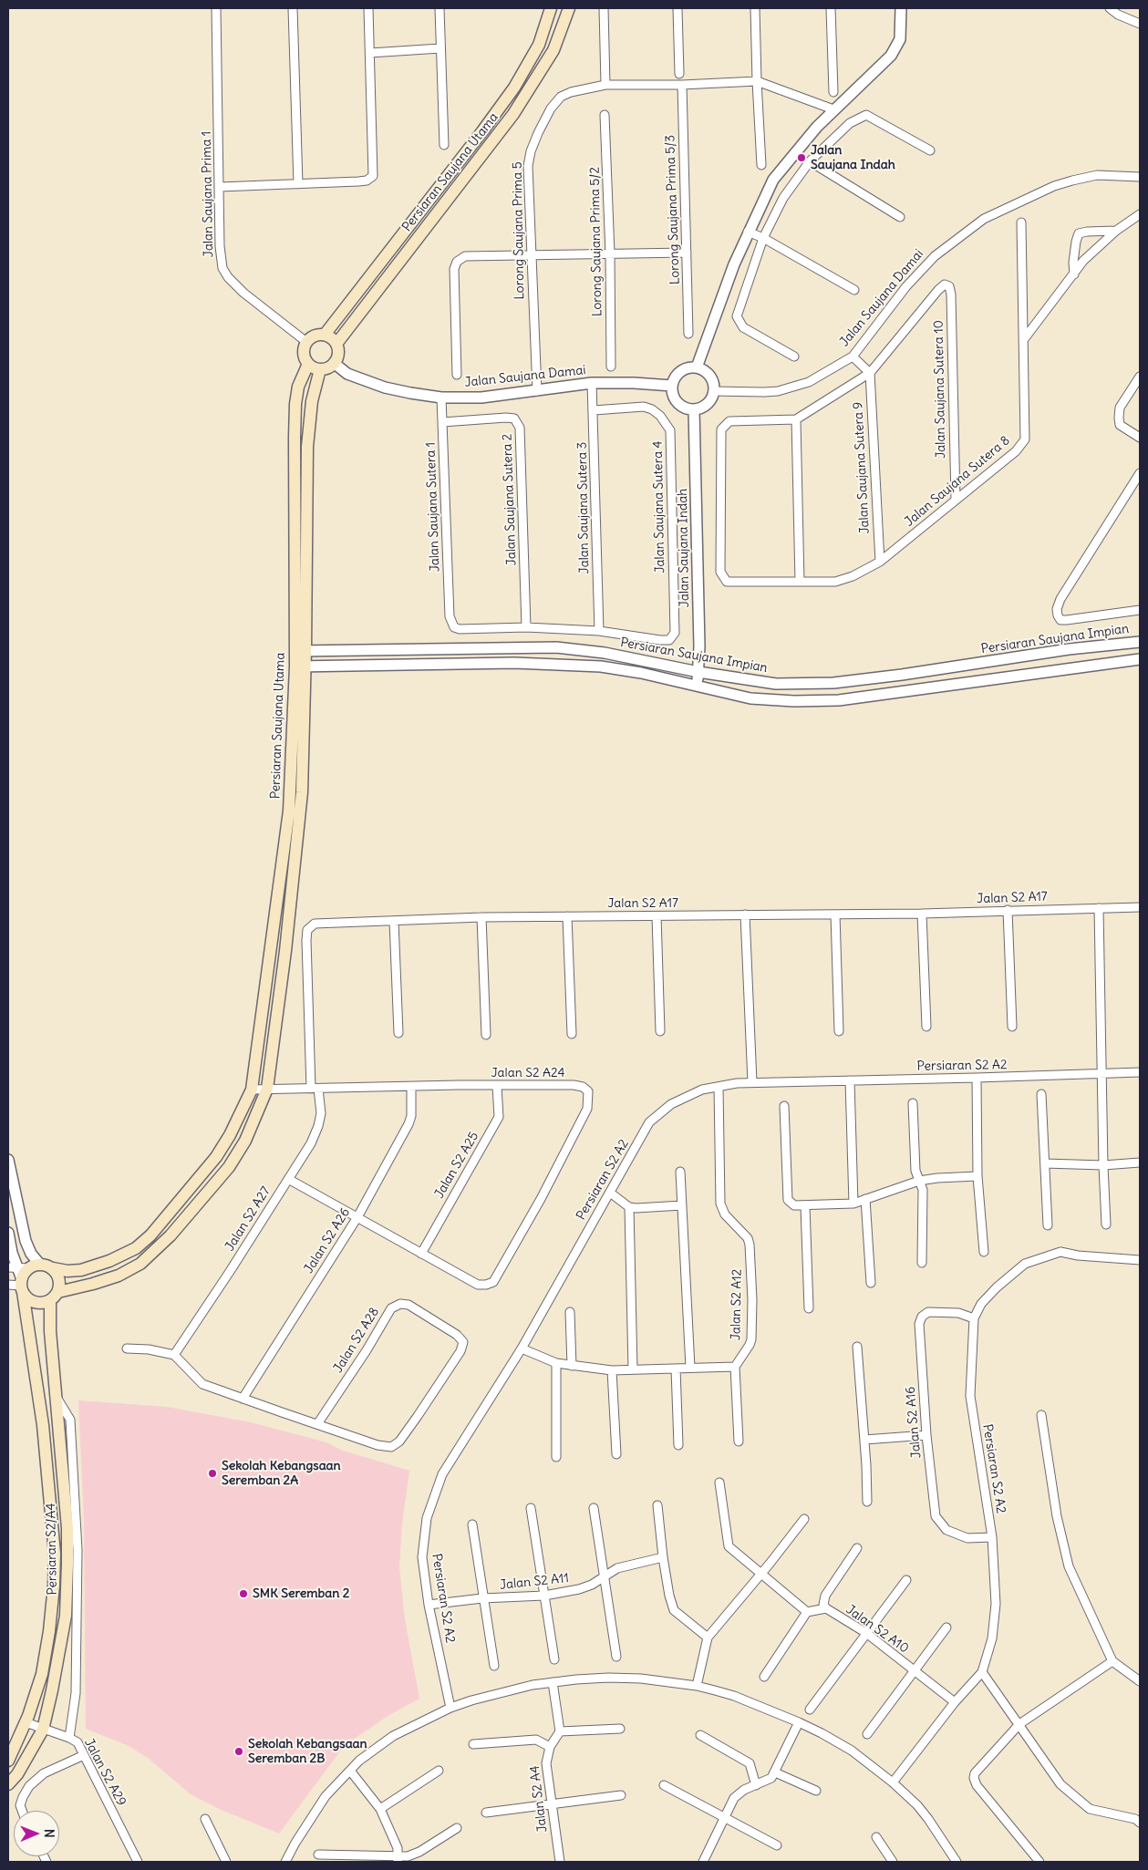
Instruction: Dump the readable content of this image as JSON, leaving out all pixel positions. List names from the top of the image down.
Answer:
{
  "streets": {
    "main road": ["Persiaran Saujana Utama", "Persiaran S2/A4"],
    "street": [
      "Jalan Saujana Prima 1",
      "Lorong Saujana Prima 5/3",
      "Lorong Saujana Prima 5",
      "Lorong Saujana Prima 5/2",
      "Jalan Saujana Damai",
      "Jalan Saujana Sutera 10",
      "Jalan Saujana Sutera 9",
      "Jalan Saujana Sutera 8",
      "Jalan Saujana Sutera 2",
      "Jalan Saujana Sutera 1",
      "Jalan Saujana Sutera 4",
      "Jalan Saujana Sutera 3",
      "Jalan Saujana Indah",
      "Persiaran Saujana Impian",
      "Jalan S2 A17",
      "Persiaran S2 A2",
      "Jalan S2 A24",
      "Jalan S2 A25",
      "Jalan S2 A27",
      "Jalan S2 A26",
      "Jalan S2 A12",
      "Jalan S2 A28",
      "Jalan S2 A16",
      "Jalan S2 A11",
      "Jalan S2 A10",
      "Jalan S2 A29",
      "Jalan S2 A4"
    ]
  },
  "crossings": [
    ["Persiaran Saujana Utama", "Jalan Saujana Prima 1"],
    ["Persiaran Saujana Utama", "Jalan Saujana Damai"],
    ["Persiaran Saujana Utama", "Persiaran Saujana Impian"],
    ["Persiaran Saujana Utama", "Jalan S2 A24"],
    ["Persiaran Saujana Utama", "Persiaran S2/A4"],
    ["Jalan Saujana Prima 1", "Jalan Saujana Damai"],
    ["Lorong Saujana Prima 5/3", "Lorong Saujana Prima 5"],
    ["Lorong Saujana Prima 5", "Jalan Saujana Damai"],
    ["Jalan Saujana Damai", "Jalan Saujana Sutera 1"],
    ["Jalan Saujana Damai", "Jalan Saujana Sutera 3"],
    ["Jalan Saujana Damai", "Jalan Saujana Indah"],
    ["Jalan Saujana Sutera 10", "Jalan Saujana Sutera 9"],
    ["Jalan Saujana Sutera 10", "Jalan Saujana Sutera 8"],
    ["Jalan Saujana Sutera 9", "Jalan Saujana Sutera 8"],
    ["Jalan Saujana Sutera 2", "Jalan Saujana Sutera 1"],
    ["Jalan Saujana Sutera 4", "Jalan Saujana Sutera 3"],
    ["Jalan Saujana Indah", "Persiaran Saujana Impian"],
    ["Jalan S2 A17", "Jalan S2 A24"],
    ["Jalan S2 A17", "Jalan S2 A27"],
    ["Persiaran S2 A2", "Jalan S2 A12"],
    ["Persiaran S2 A2", "Jalan S2 A16"],
    ["Persiaran S2 A2", "Jalan S2 A11"],
    ["Persiaran S2 A2", "Jalan S2 A10"],
    ["Jalan S2 A24", "Jalan S2 A25"],
    ["Jalan S2 A24", "Jalan S2 A27"],
    ["Jalan S2 A24", "Jalan S2 A26"],
    ["Persiaran S2/A4", "Jalan S2 A29"]
  ],
  "places": [
    "Jalan Saujana Indah",
    "Sekolah Kebangsaan Seremban 2A",
    "SMK Seremban 2",
    "Sekolah Kebangsaan Seremban 2B"
  ],
  "north": "right"
}
